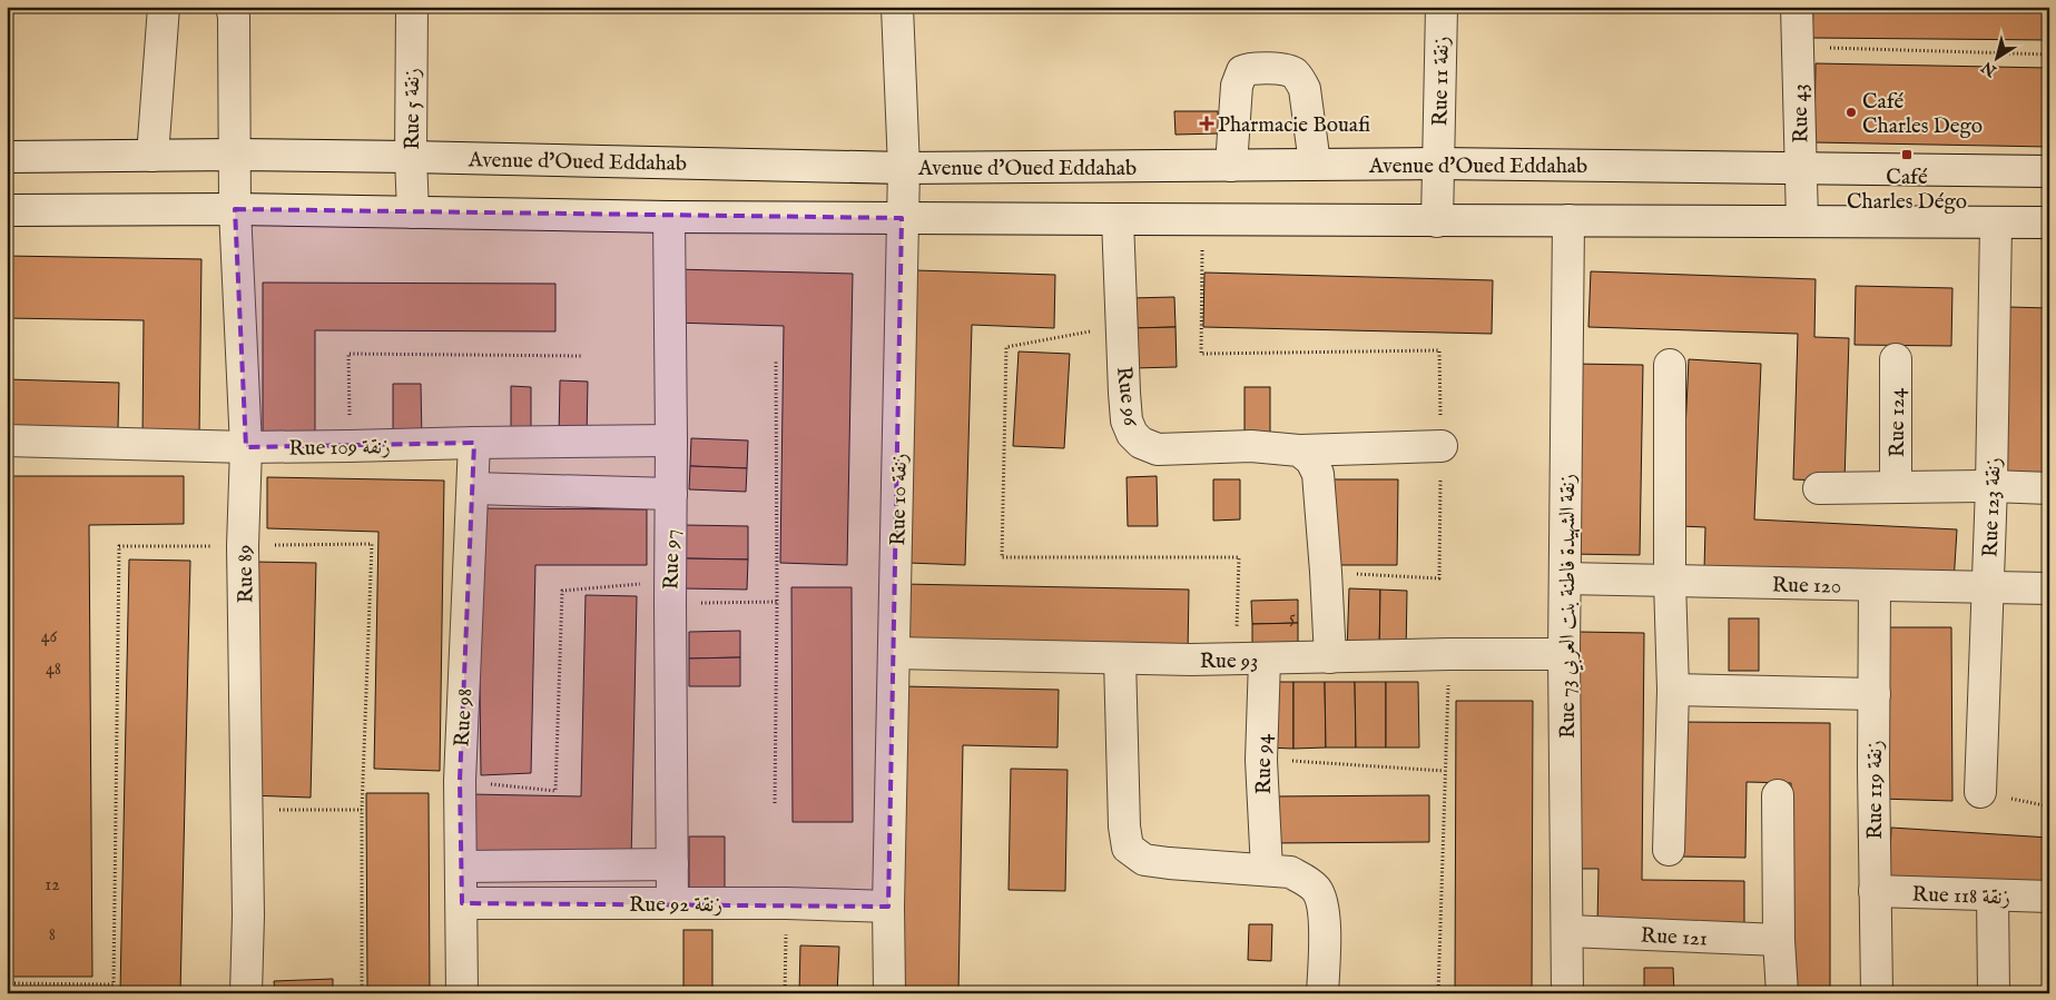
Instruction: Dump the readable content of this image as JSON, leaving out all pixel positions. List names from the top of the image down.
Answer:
{
  "streets": {
    "street": [
      "Rue 11 زنقة",
      "Rue 5 زنقة",
      "Rue 43",
      "Avenue d'Oued Eddahab",
      "Rue 96",
      "Rue 124",
      "Rue 109 زنقة",
      "Rue 10 زنقة",
      "Rue 123 زنقة",
      "Rue 97",
      "Rue 89",
      "Rue 120",
      "Rue 73 زنقة الشهيدة فاطنة بنت العربي",
      "Rue 93",
      "Rue 98",
      "Rue 94",
      "Rue 119 زنقة",
      "Rue 118 زنقة",
      "Rue 92 زنقة",
      "Rue 121"
    ]
  },
  "crossings": [
    ["Rue 11 زنقة", "Avenue d'Oued Eddahab"],
    ["Rue 5 زنقة", "Avenue d'Oued Eddahab"],
    ["Rue 43", "Avenue d'Oued Eddahab"],
    ["Avenue d'Oued Eddahab", "Rue 10 زنقة"],
    ["Avenue d'Oued Eddahab", "Rue 89"],
    ["Rue 124", "Rue 123 زنقة"],
    ["Rue 109 زنقة", "Rue 97"],
    ["Rue 109 زنقة", "Rue 89"],
    ["Rue 109 زنقة", "Rue 98"],
    ["Rue 10 زنقة", "Rue 93"],
    ["Rue 10 زنقة", "Rue 92 زنقة"],
    ["Rue 123 زنقة", "Rue 120"],
    ["Rue 97", "Rue 92 زنقة"],
    ["Rue 120", "Rue 73 زنقة الشهيدة فاطنة بنت العربي"],
    ["Rue 120", "Rue 119 زنقة"],
    ["Rue 73 زنقة الشهيدة فاطنة بنت العربي", "Rue 93"],
    ["Rue 73 زنقة الشهيدة فاطنة بنت العربي", "Rue 121"],
    ["Rue 93", "Rue 94"],
    ["Rue 98", "Rue 92 زنقة"],
    ["Rue 119 زنقة", "Rue 118 زنقة"]
  ],
  "places": {
    "other": ["Café Charles Dego"],
    "health": ["Pharmacie Bouafi"],
    "transit": ["Café Charles Dégo"]
  },
  "house_numbers": [
    "5",
    "46",
    "48",
    "12",
    "8"
  ],
  "north": "bottom left"
}
